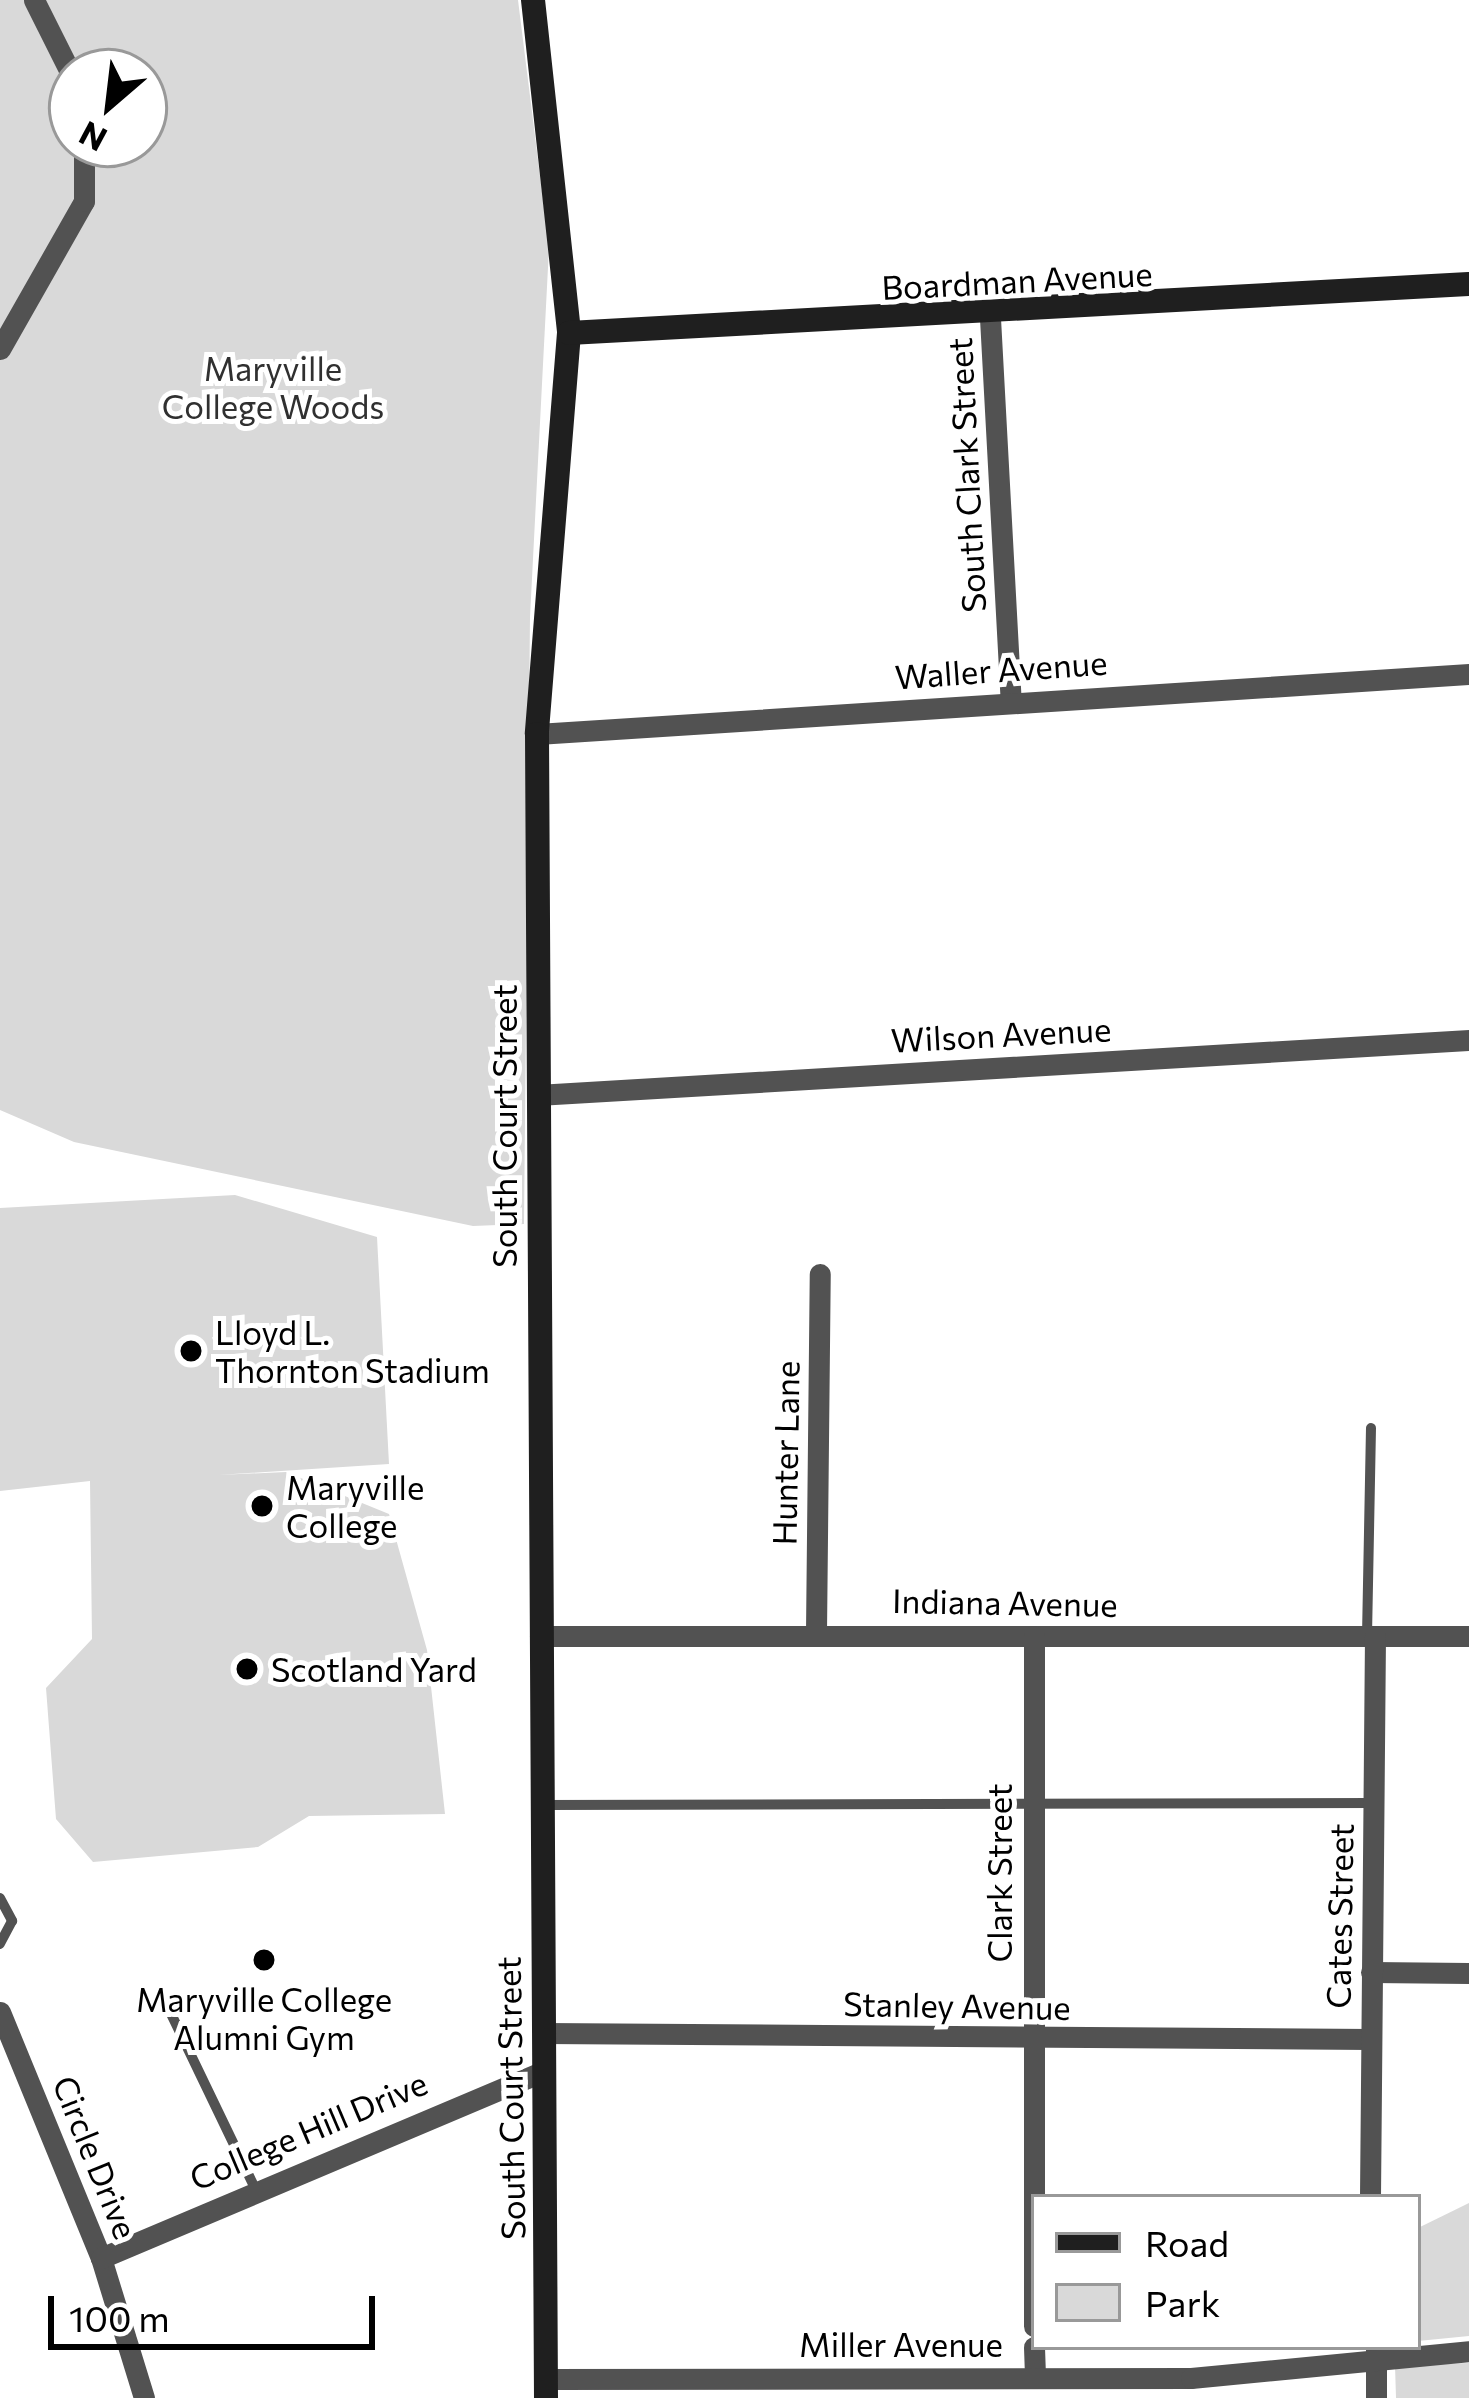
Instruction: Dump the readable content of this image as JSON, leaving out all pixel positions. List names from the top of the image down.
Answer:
{
  "streets": {
    "street": [
      "Boardman Avenue",
      "South Clark Street",
      "Waller Avenue",
      "Wilson Avenue",
      "South Court Street",
      "Hunter Lane",
      "Indiana Avenue",
      "Clark Street",
      "Cates Street",
      "Stanley Avenue",
      "College Hill Drive",
      "Circle Drive",
      "Miller Avenue"
    ]
  },
  "crossings": [
    ["Boardman Avenue", "South Clark Street"],
    ["Boardman Avenue", "South Court Street"],
    ["South Clark Street", "Waller Avenue"],
    ["Waller Avenue", "South Court Street"],
    ["Wilson Avenue", "South Court Street"],
    ["South Court Street", "Indiana Avenue"],
    ["South Court Street", "Stanley Avenue"],
    ["South Court Street", "College Hill Drive"],
    ["South Court Street", "Miller Avenue"],
    ["Hunter Lane", "Indiana Avenue"],
    ["Indiana Avenue", "Clark Street"],
    ["Indiana Avenue", "Cates Street"],
    ["Clark Street", "Stanley Avenue"],
    ["Cates Street", "Stanley Avenue"],
    ["College Hill Drive", "Circle Drive"]
  ],
  "parks": ["Maryville College Woods"],
  "places": [
    "Lloyd L. Thornton Stadium",
    "Maryville College",
    "Scotland Yard",
    "Maryville College Alumni Gym"
  ],
  "legend": ["Road", "Park"],
  "scale_bar": "100 m",
  "north": "bottom left"
}
